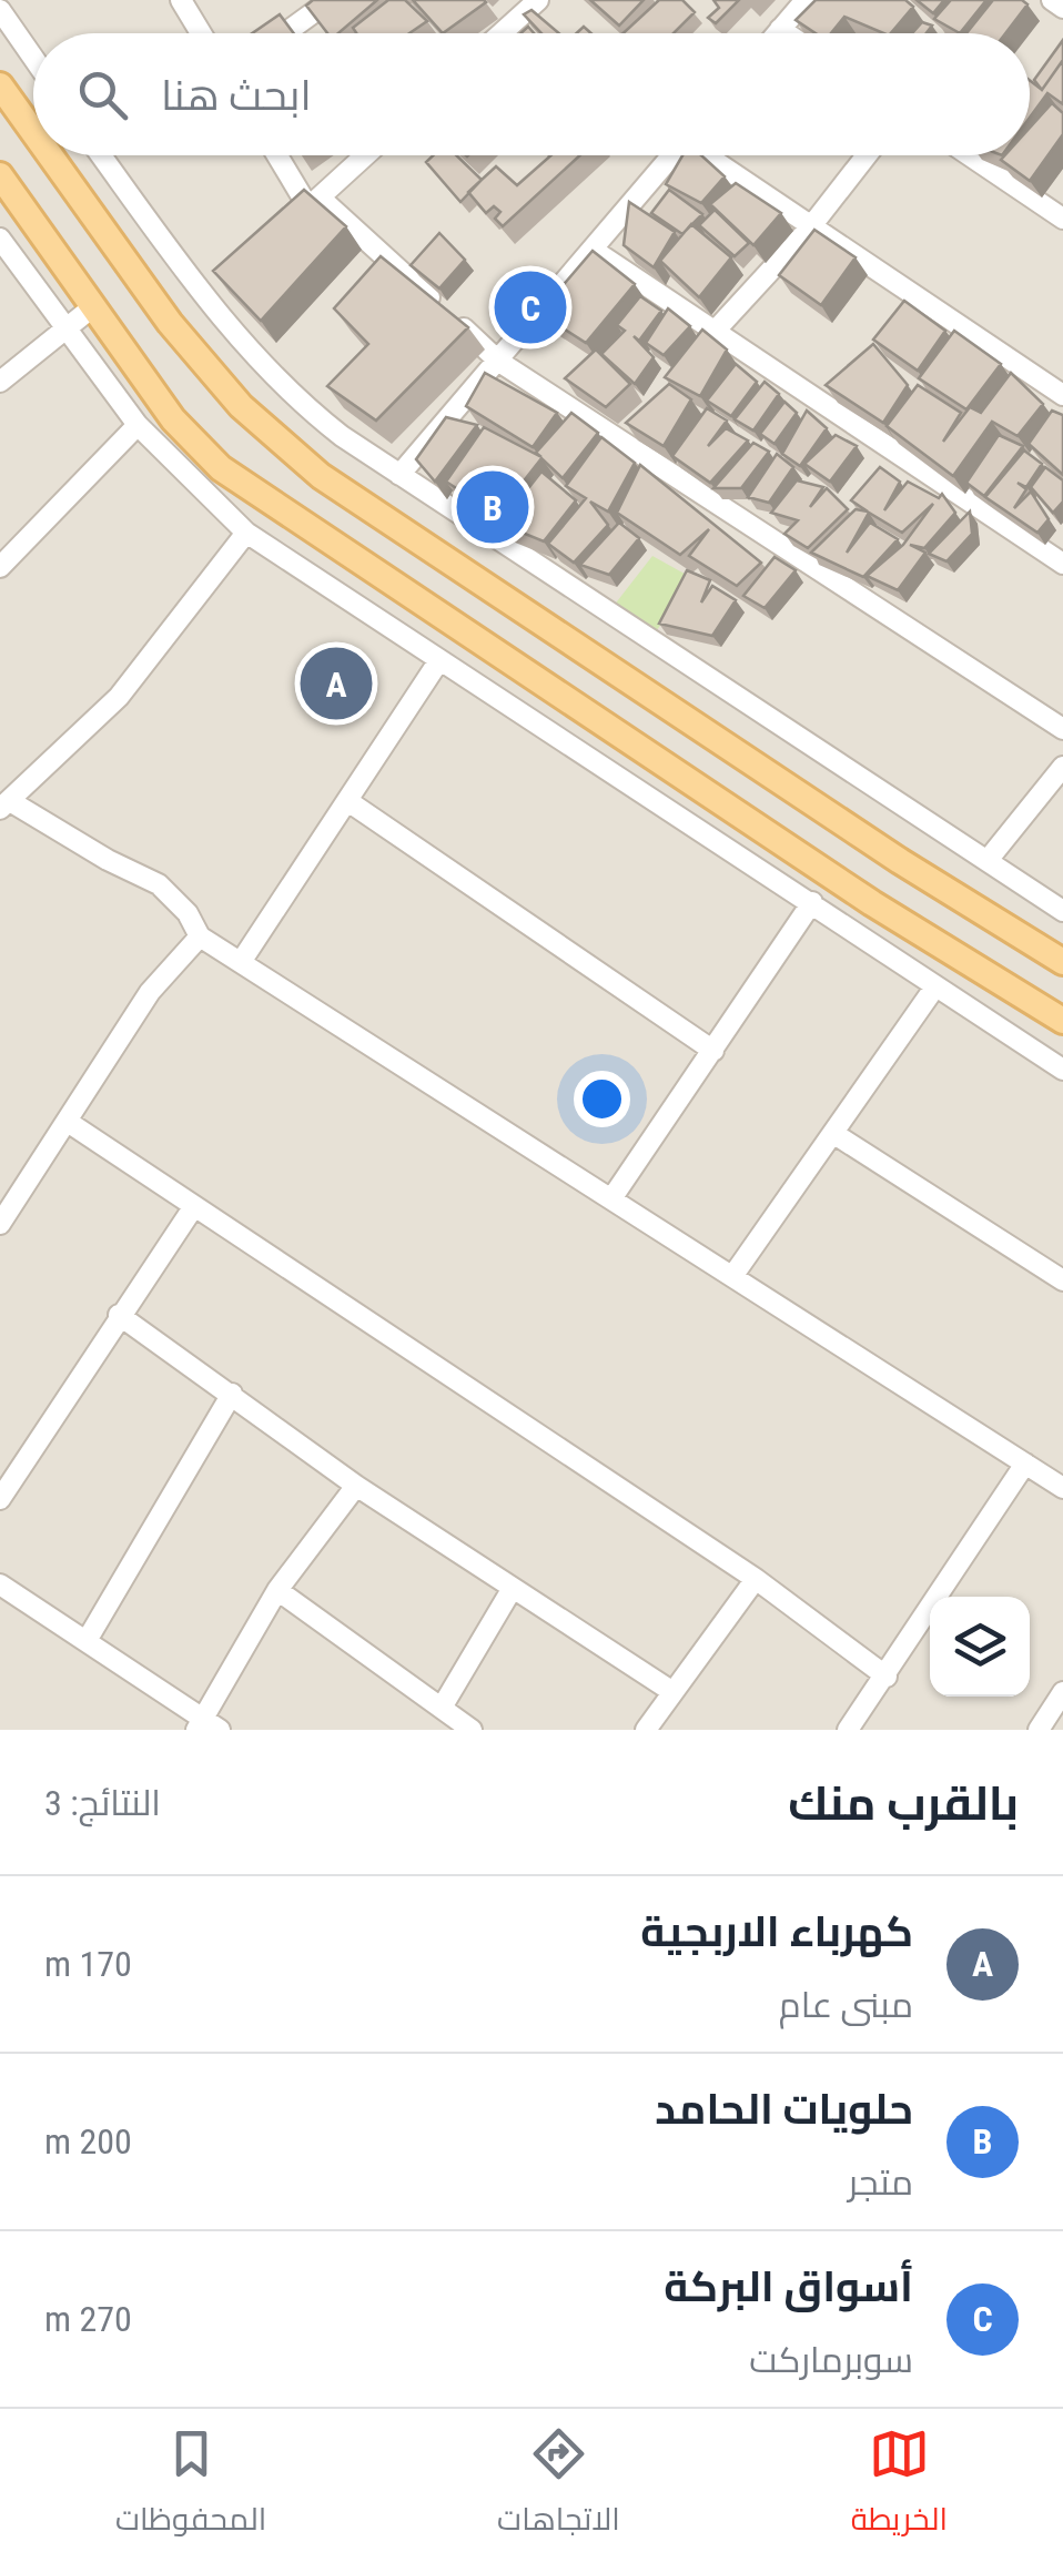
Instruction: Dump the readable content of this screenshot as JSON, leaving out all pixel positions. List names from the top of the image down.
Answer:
{
  "page": {
    "search": "ابحث هنا",
    "pins": ["C", "B", "A"],
    "heading": ["بالقرب منك", "النتائج: 3"],
    "list": [
      {
        "mark": "A",
        "name": "كهرباء الاربجية",
        "note": "مبنى عام",
        "value": "170 m"
      },
      {
        "mark": "B",
        "name": "حلويات الحامد",
        "note": "متجر",
        "value": "200 m"
      },
      {
        "mark": "C",
        "name": "أسواق البركة",
        "note": "سوبرماركت",
        "value": "270 m"
      }
    ],
    "nav": ["الخريطة", "الاتجاهات", "المحفوظات"]
  }
}
